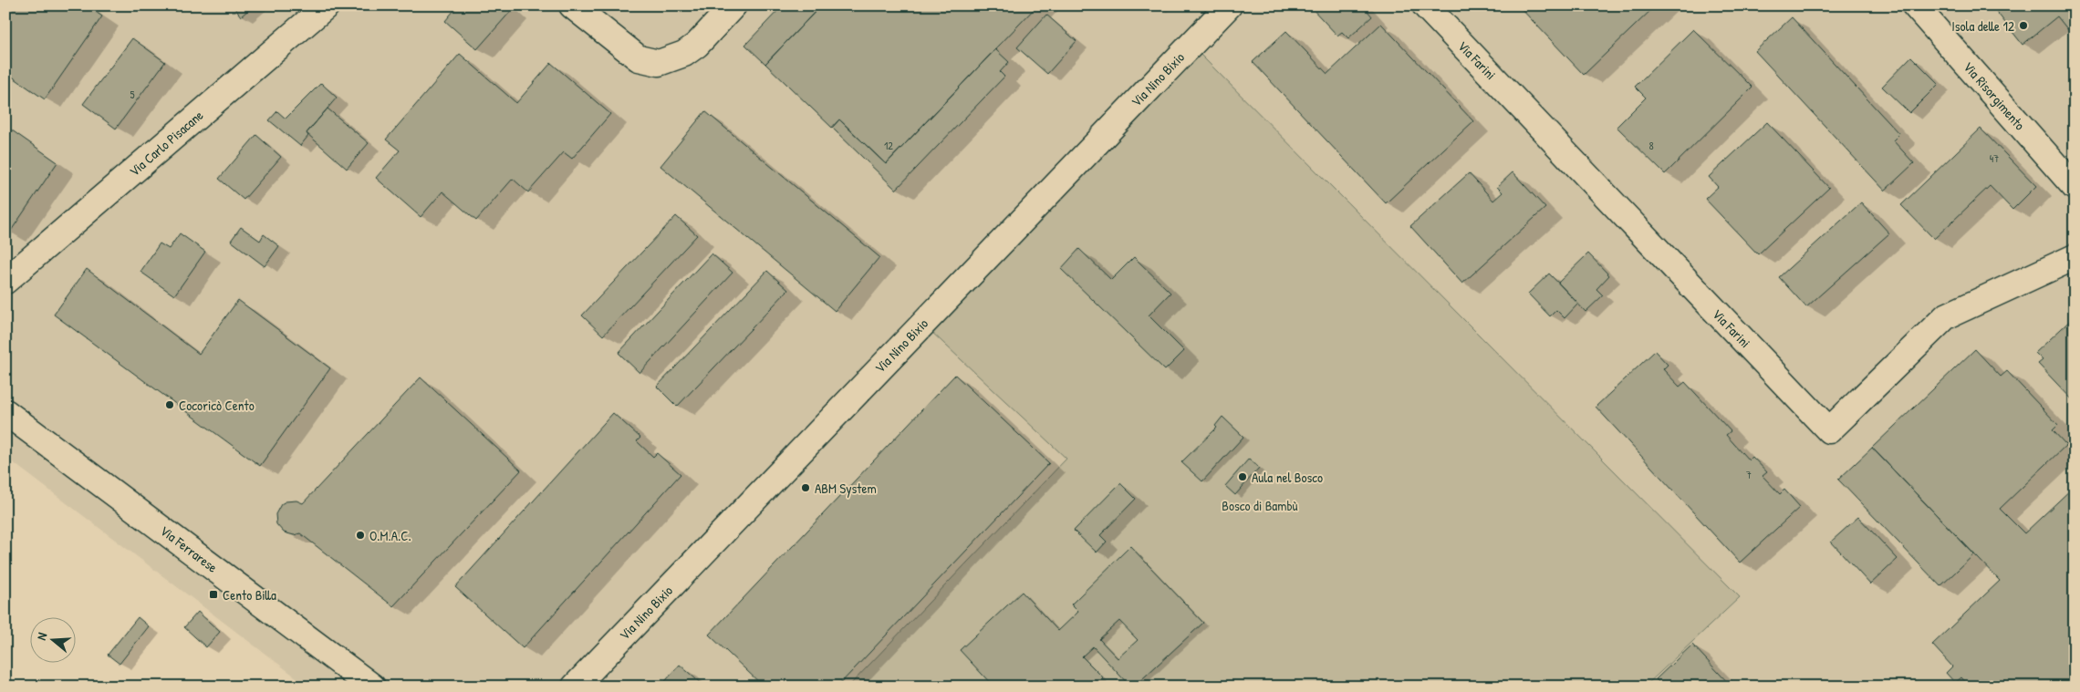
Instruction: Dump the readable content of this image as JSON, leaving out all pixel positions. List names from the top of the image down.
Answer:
{
  "streets": {
    "street": [
      "Via Farini",
      "Via Nino Bixio",
      "Via Risorgimento",
      "Via Carlo Pisacane",
      "Via Ferrarese"
    ]
  },
  "parks": ["Bosco di Bambù"],
  "places": {
    "other": [
      "Isola delle 12",
      "Cocoricò Cento",
      "Aula nel Bosco",
      "ABM System",
      "O.M.A.C."
    ],
    "transit": ["Cento Billa"]
  },
  "house_numbers": [
    "5",
    "12",
    "8",
    "47",
    "7"
  ],
  "north": "left"
}
